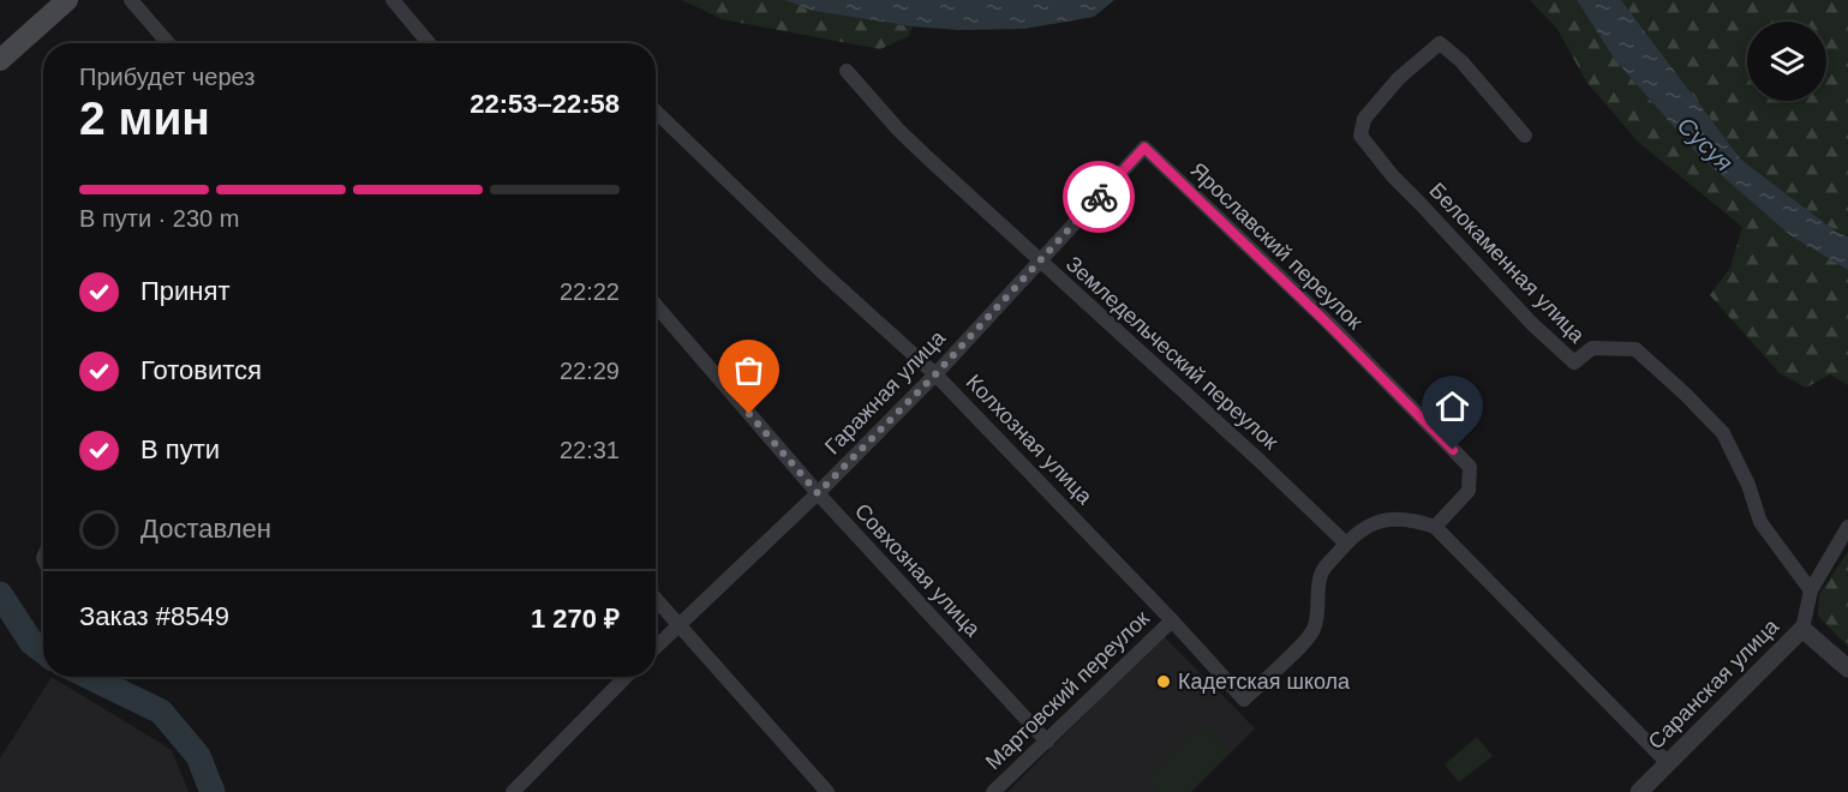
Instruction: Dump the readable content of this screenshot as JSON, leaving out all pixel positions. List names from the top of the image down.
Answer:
{
  "streets": {
    "street": [
      "Ярославский переулок",
      "Белокаменная улица",
      "Земледельческий переулок",
      "Гаражная улица",
      "Колхозная улица",
      "Совхозная улица",
      "Саранская улица",
      "Мартовский переулок"
    ]
  },
  "crossings": [
    ["Ярославский переулок", "Гаражная улица"],
    ["Белокаменная улица", "Саранская улица"],
    ["Земледельческий переулок", "Гаражная улица"],
    ["Земледельческий переулок", "Колхозная улица"],
    ["Гаражная улица", "Колхозная улица"],
    ["Гаражная улица", "Совхозная улица"],
    ["Колхозная улица", "Мартовский переулок"],
    ["Совхозная улица", "Мартовский переулок"]
  ],
  "water": ["Сусуя"],
  "places": ["Кадетская школа"],
  "page": {
    "heading": ["2 мин", "Прибудет через", "22:53–22:58"],
    "panel": ["Заказ #8549", "1 270 ₽"],
    "bar": "В пути · 230 m",
    "list": [
      ["Принят", "22:22"],
      ["Готовится", "22:29"],
      ["В пути", "22:31"],
      "Доставлен"
    ]
  }
}
